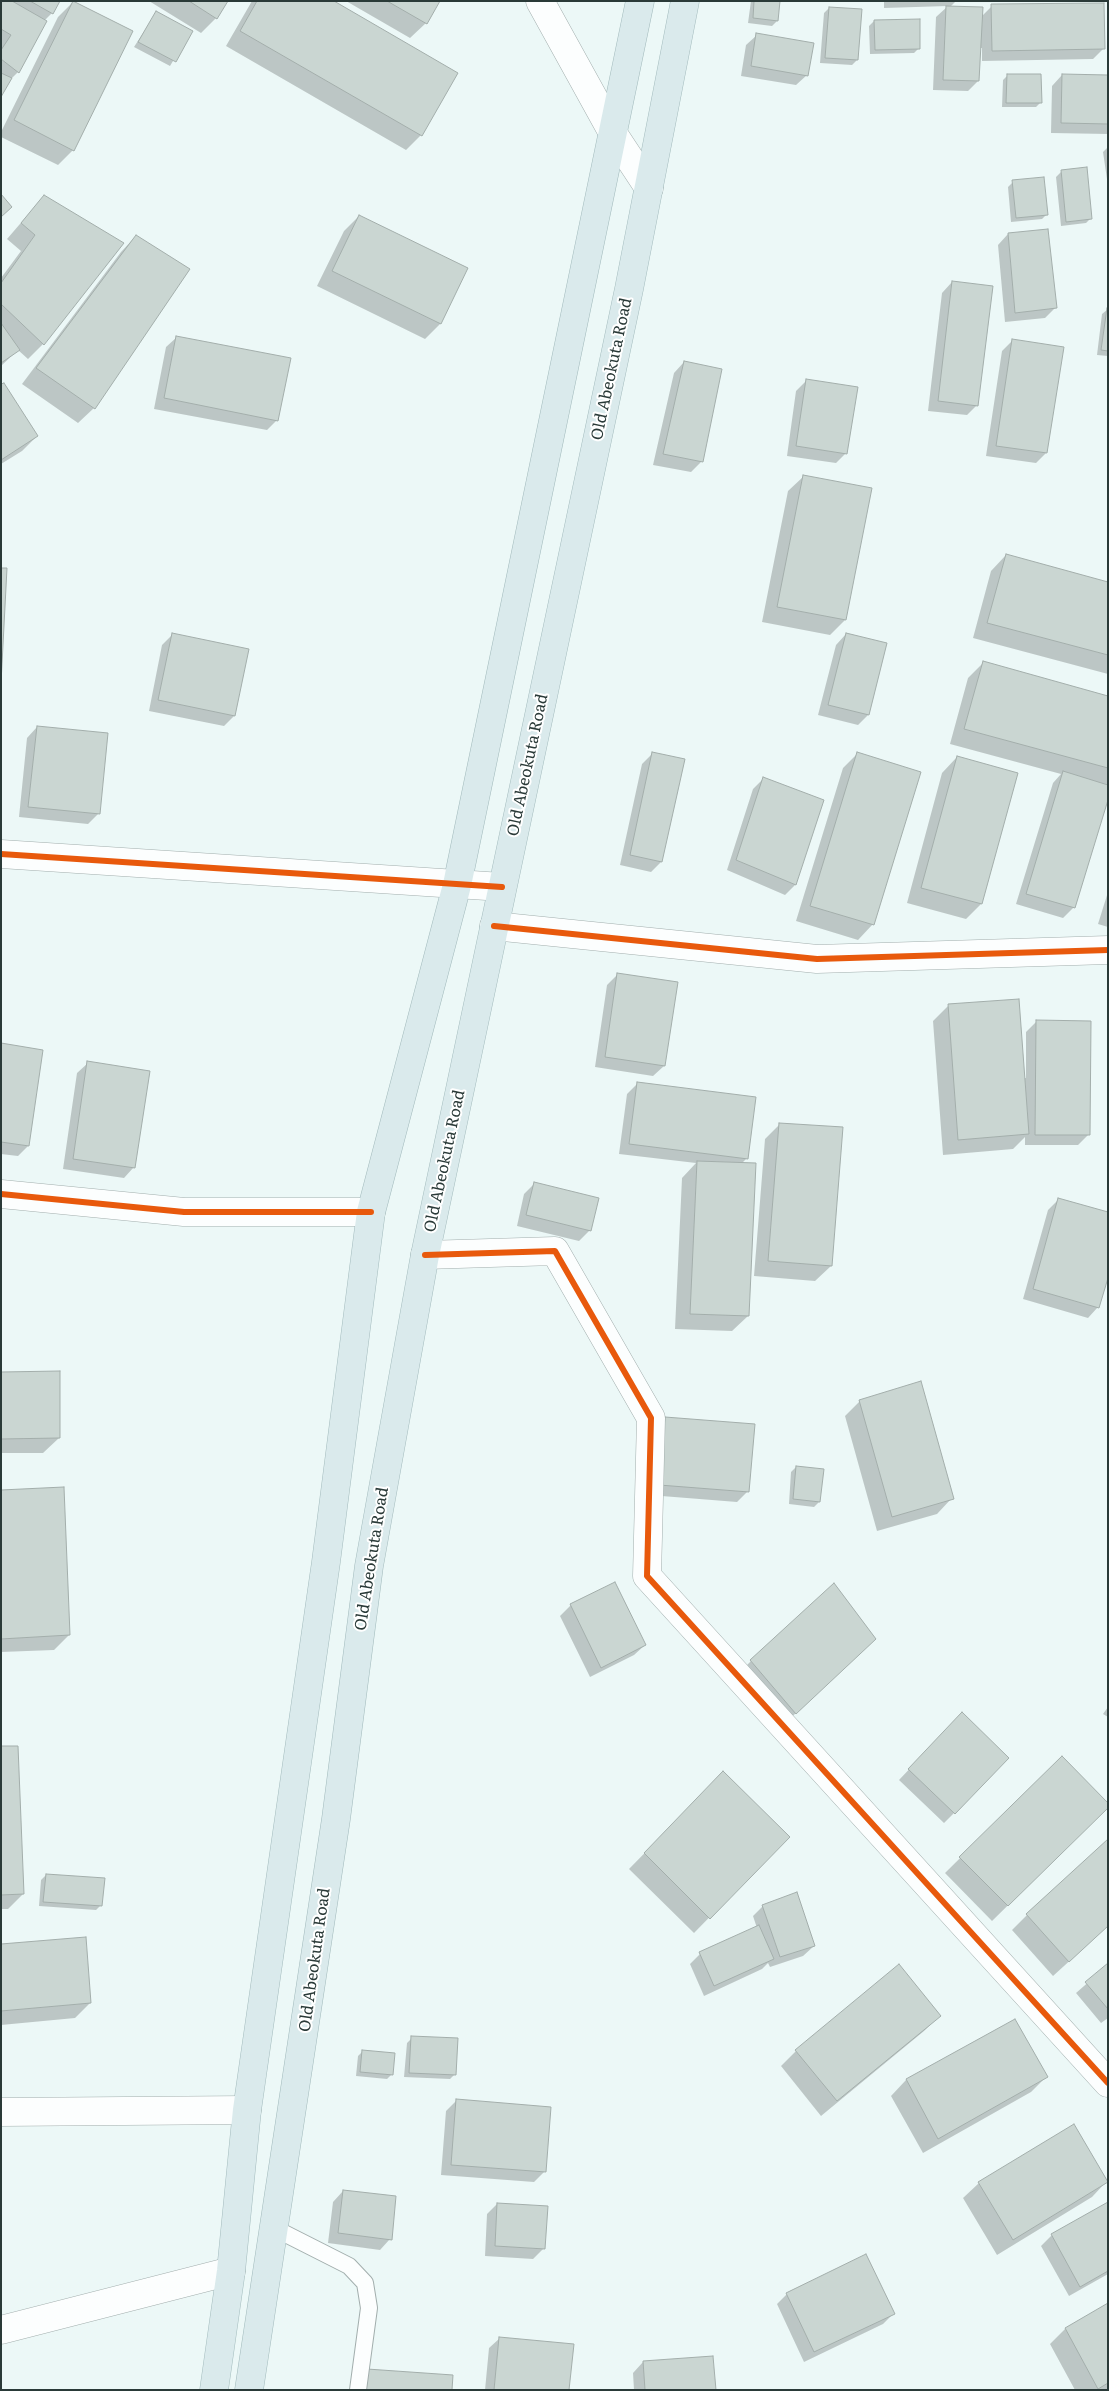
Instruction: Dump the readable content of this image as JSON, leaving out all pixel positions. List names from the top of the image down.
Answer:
{
  "streets": {
    "highway": ["Old Abeokuta Road"]
  }
}
